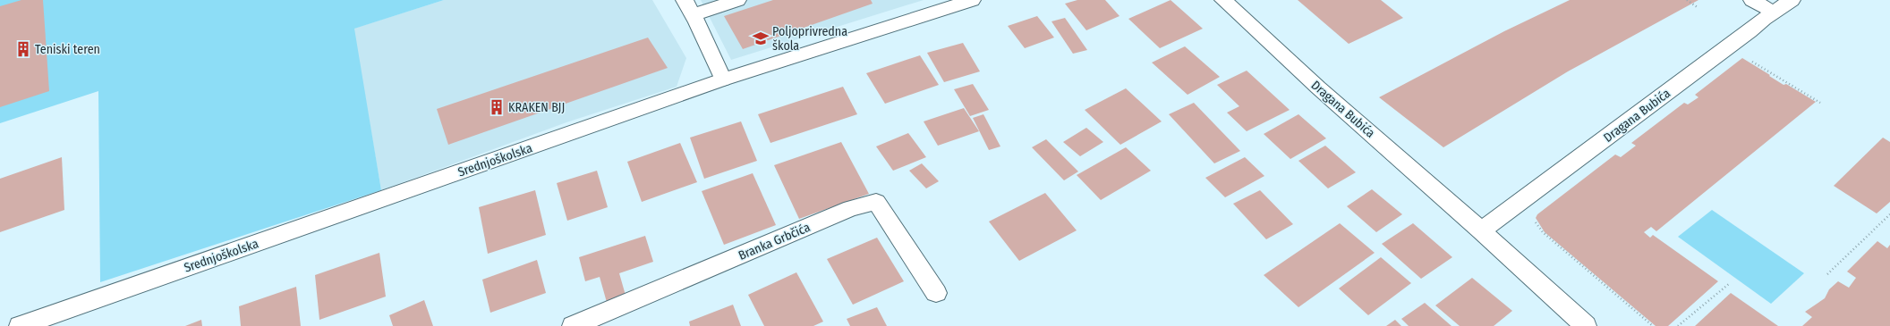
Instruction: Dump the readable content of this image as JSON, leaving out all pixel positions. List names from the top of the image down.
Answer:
{
  "streets": {
    "street": ["Dragana Bubića", "Srednjoškolska", "Branka Grbčića"]
  },
  "places": {
    "school or university": ["Poljoprivredna škola"],
    "building": ["Teniski teren", "KRAKEN BJJ"]
  }
}
